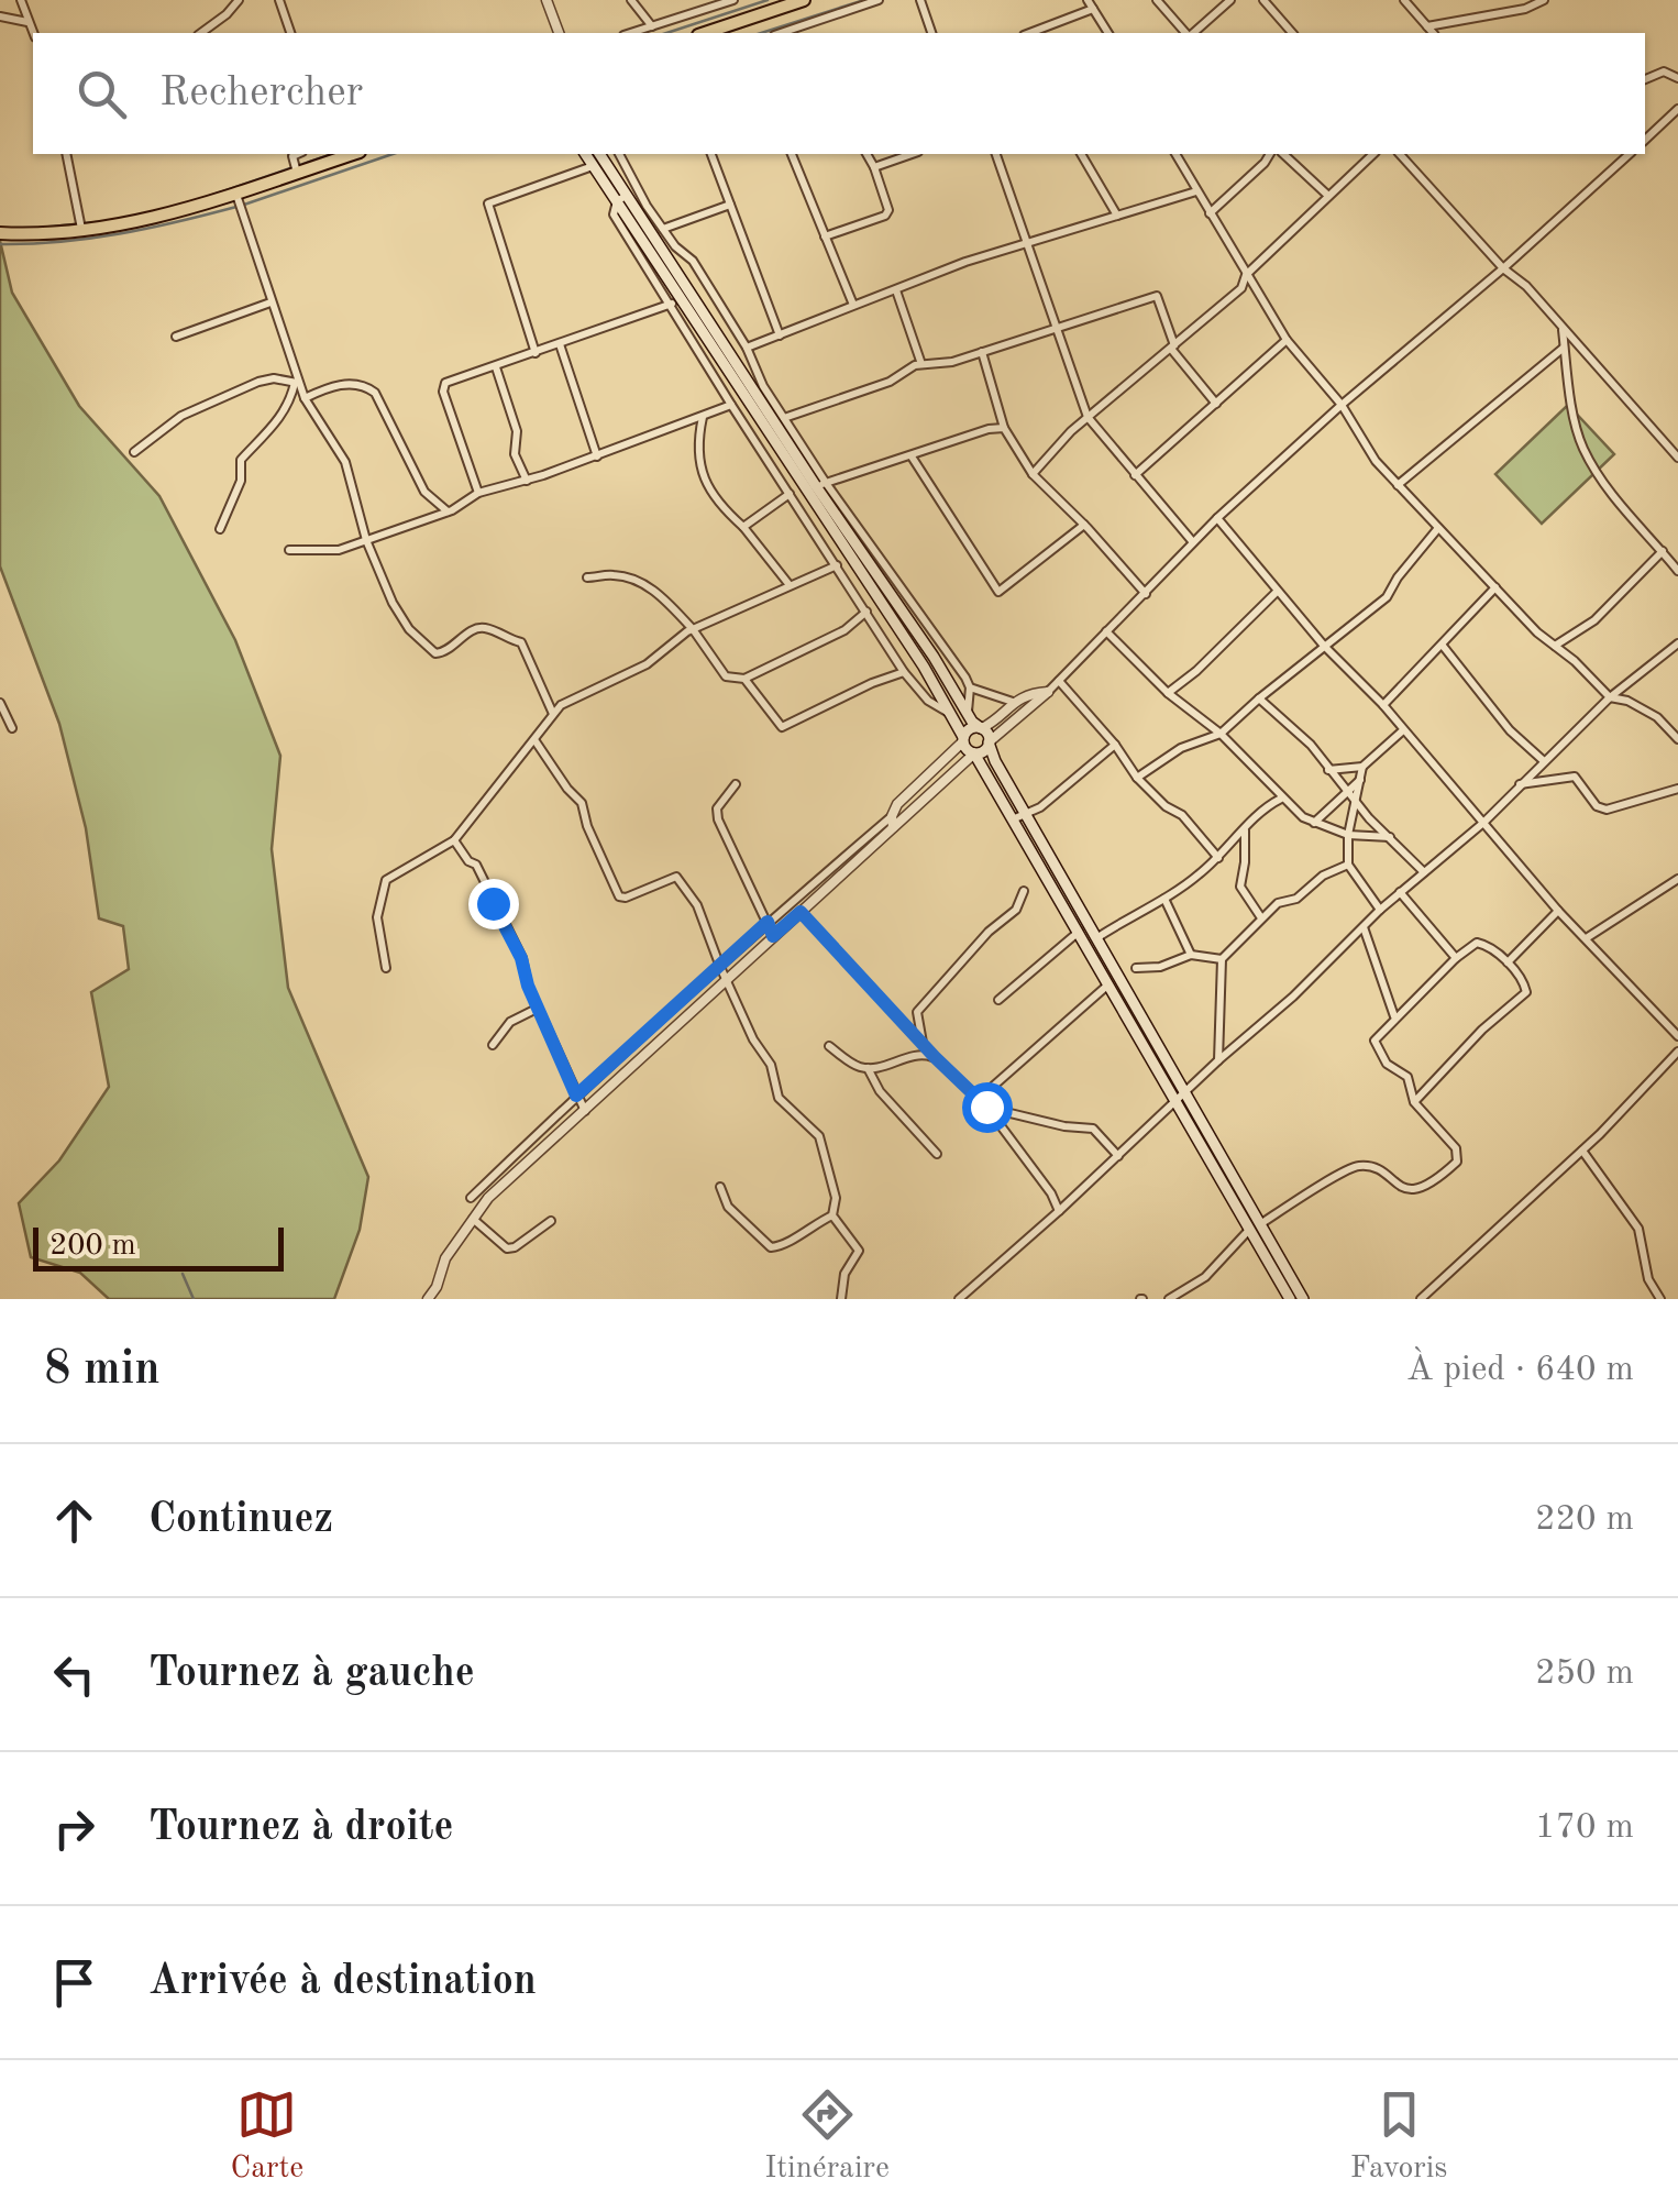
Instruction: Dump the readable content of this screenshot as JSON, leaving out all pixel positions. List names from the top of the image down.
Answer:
{
  "scale_bar": "200 m",
  "page": {
    "search": "Rechercher",
    "scale": "200 m",
    "heading": ["8 min", "À pied · 640 m"],
    "list": [
      ["Continuez", "220 m"],
      ["Tournez à gauche", "250 m"],
      ["Tournez à droite", "170 m"],
      "Arrivée à destination"
    ],
    "nav": ["Carte", "Itinéraire", "Favoris"]
  }
}
